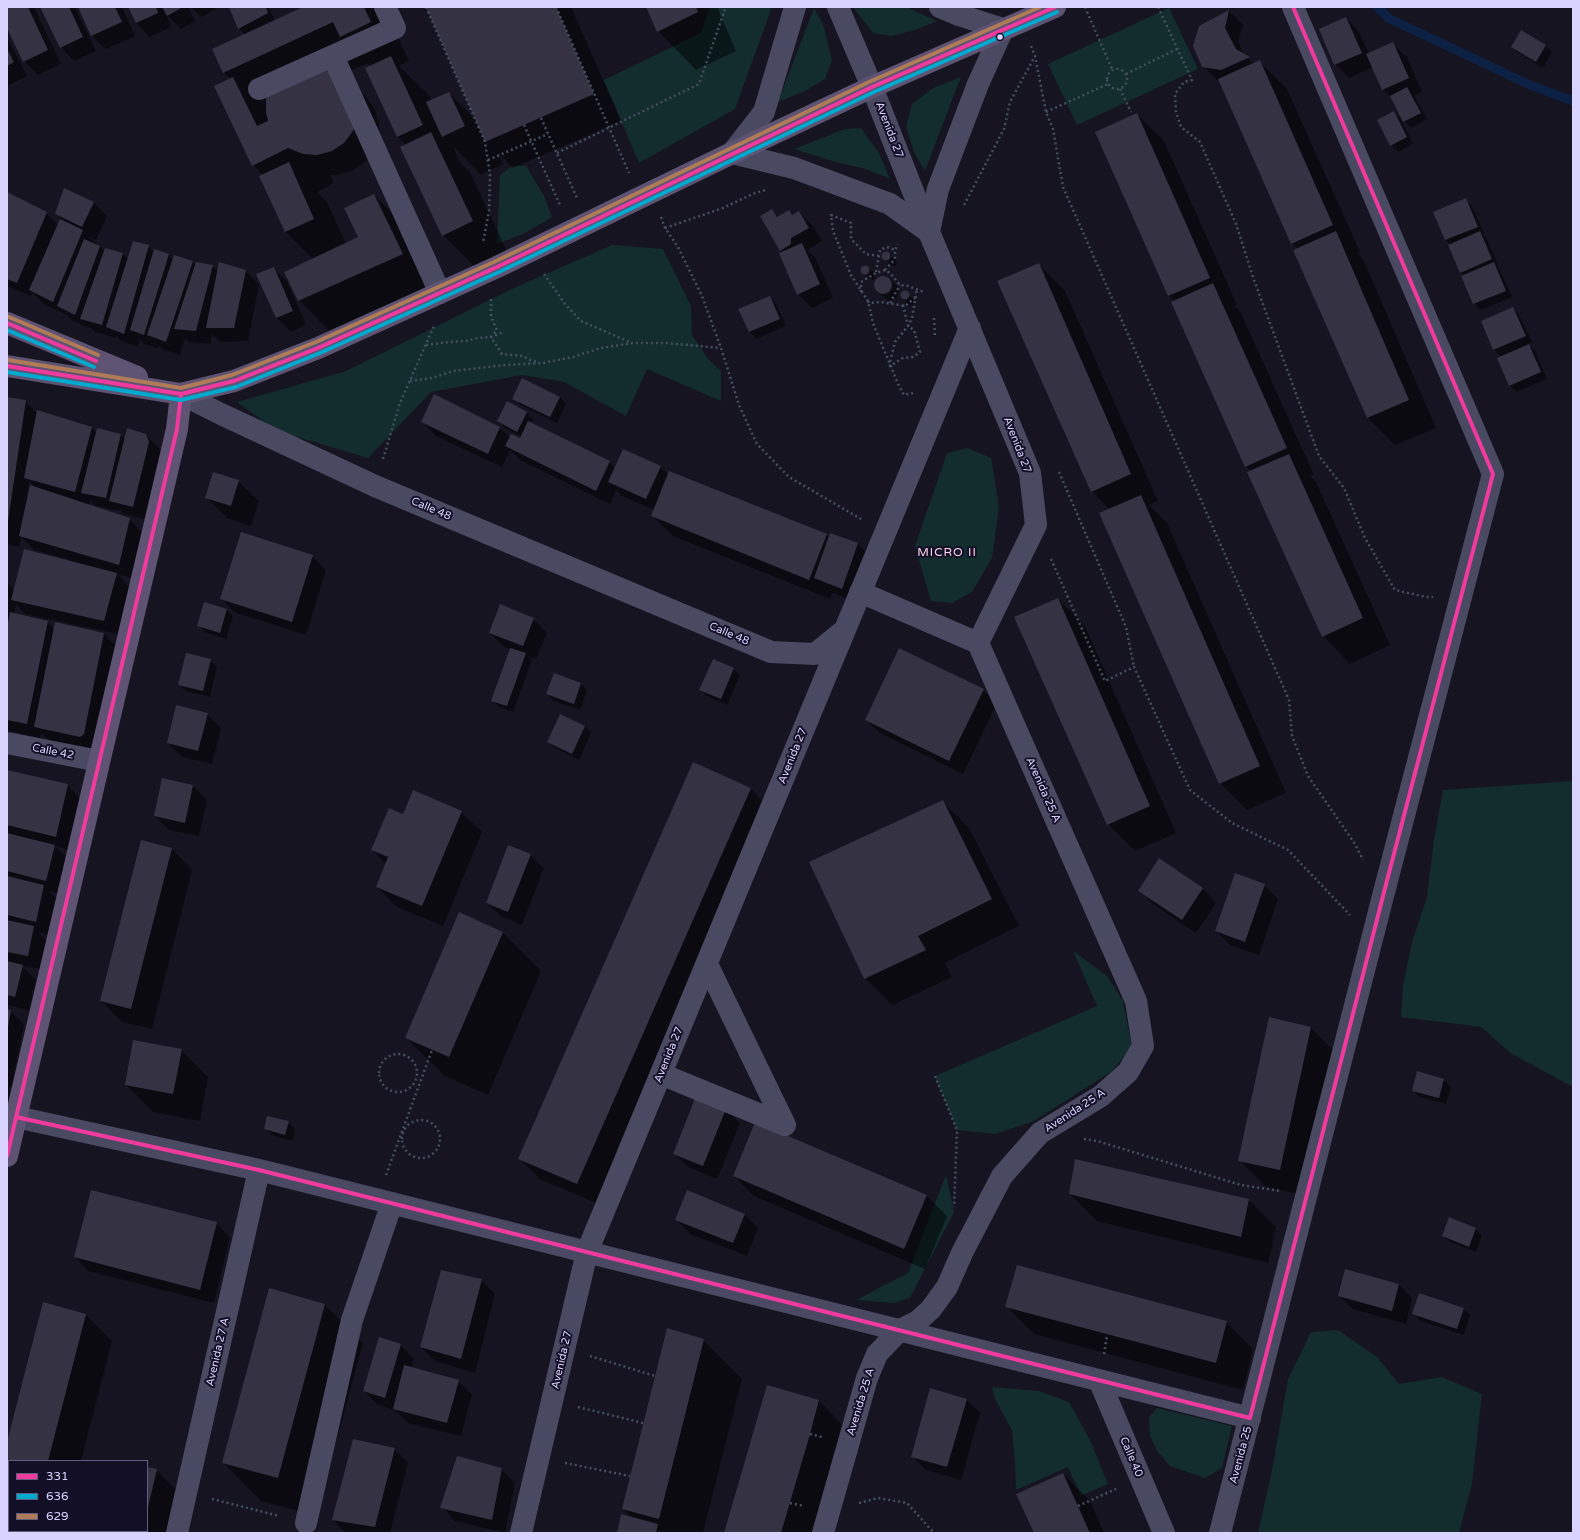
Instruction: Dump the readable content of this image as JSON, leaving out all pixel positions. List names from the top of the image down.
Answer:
{
  "streets": {
    "main road": ["Calle 48"],
    "street": [
      "Avenida 27",
      "Calle 42",
      "Avenida 25 A",
      "Avenida 27 A",
      "Avenida 25",
      "Calle 40"
    ]
  },
  "crossings": [
    ["Avenida 27", "Calle 48"]
  ],
  "districts": ["MICRO II"],
  "lines": ["transit line 331", "transit line 629", "transit line 636"],
  "legend": ["331", "636", "629"]
}
